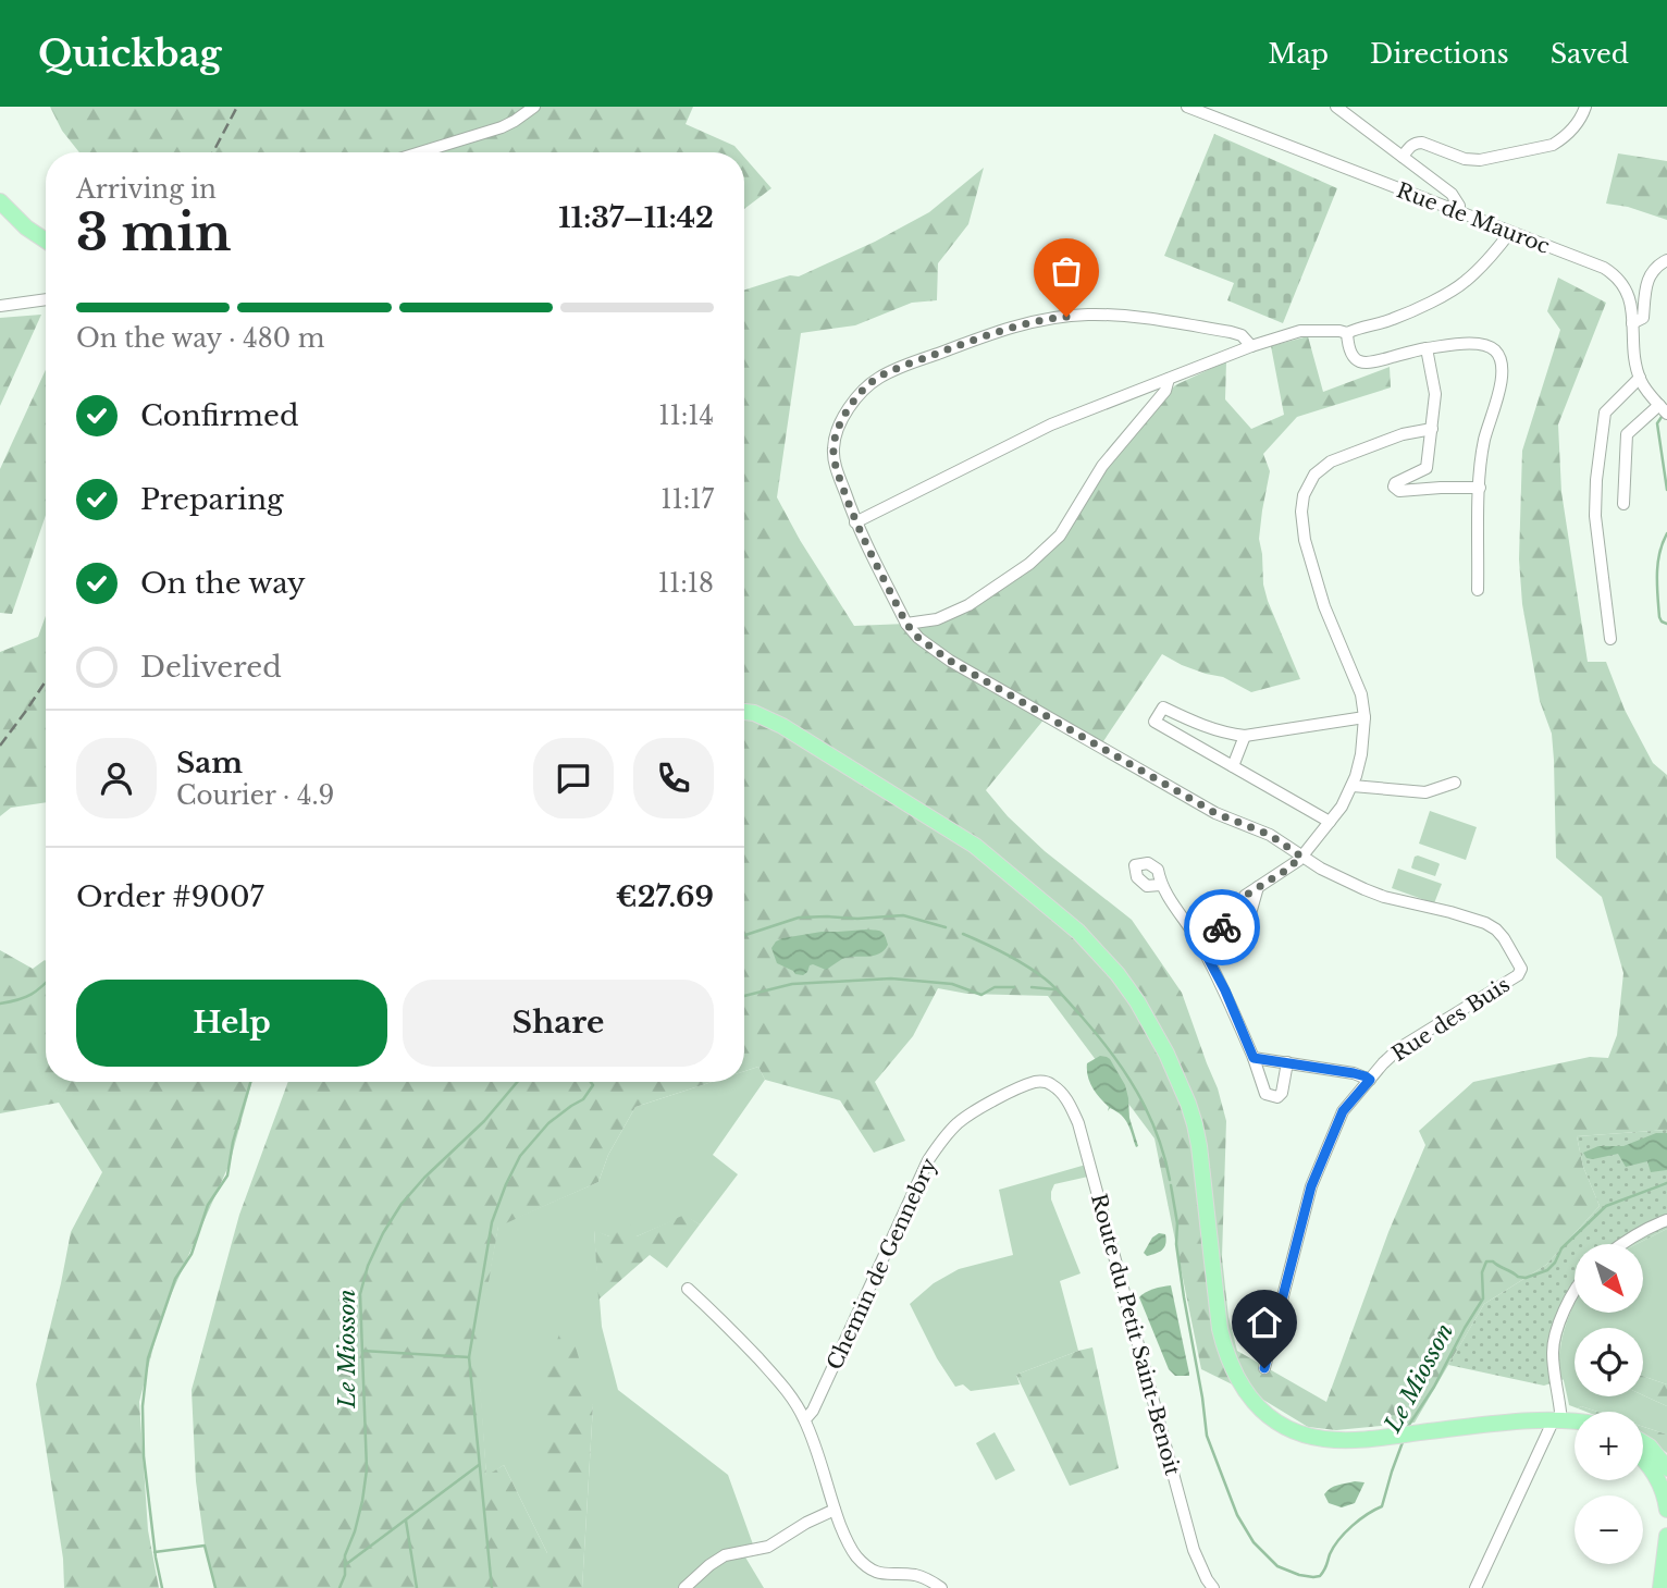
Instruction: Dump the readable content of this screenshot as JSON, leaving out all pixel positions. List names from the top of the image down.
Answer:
{
  "streets": {
    "street": [
      "Rue de Mauroc",
      "Rue des Buis",
      "Chemin de Gennebry",
      "Route du Petit Saint-Benoit"
    ]
  },
  "crossings": [
    ["Chemin de Gennebry", "Route du Petit Saint-Benoit"]
  ],
  "water": ["Le Miosson"],
  "north": "bottom right",
  "page": {
    "header": "Quickbag",
    "nav": ["Map", "Directions", "Saved"],
    "heading": ["3 min", "Arriving in", "11:37–11:42"],
    "panel": [
      "Sam",
      "Courier · 4.9",
      "Order #9007",
      "€27.69"
    ],
    "bar": "On the way · 480 m",
    "list": [
      ["Confirmed", "11:14"],
      ["Preparing", "11:17"],
      ["On the way", "11:18"],
      "Delivered"
    ],
    "buttons": ["Help", "Share"],
    "map_buttons": ["+", "−"]
  }
}
